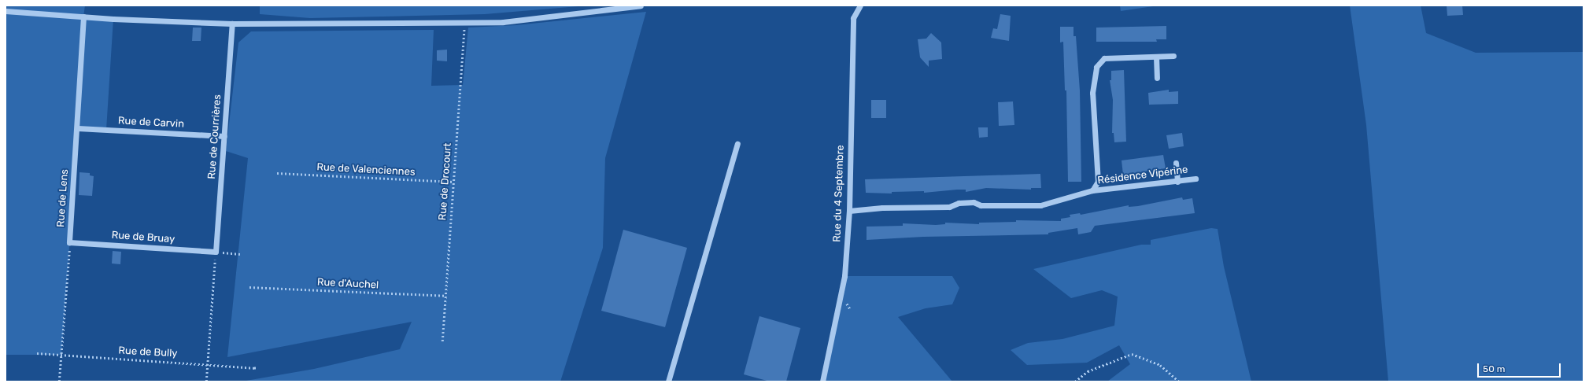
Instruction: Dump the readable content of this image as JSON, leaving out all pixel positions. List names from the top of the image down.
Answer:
{
  "streets": {
    "street": [
      "Rue de Carvin",
      "Rue de Courrières",
      "Résidence Vipérine",
      "Rue du 4 Septembre",
      "Rue de Lens",
      "Rue de Bruay"
    ],
    "path": [
      "Rue de Valenciennes",
      "Rue de Drocourt",
      "Rue d'Auchel",
      "Rue de Bully"
    ]
  },
  "crossings": [
    ["Rue de Carvin", "Rue de Courrières"],
    ["Rue de Carvin", "Rue de Lens"],
    ["Rue de Courrières", "Rue de Bruay"],
    ["Rue de Valenciennes", "Rue de Drocourt"],
    ["Résidence Vipérine", "Rue du 4 Septembre"],
    ["Rue de Drocourt", "Rue d'Auchel"],
    ["Rue de Lens", "Rue de Bruay"],
    ["Rue de Lens", "Rue de Bully"]
  ],
  "scale_bar": "50 m"
}
